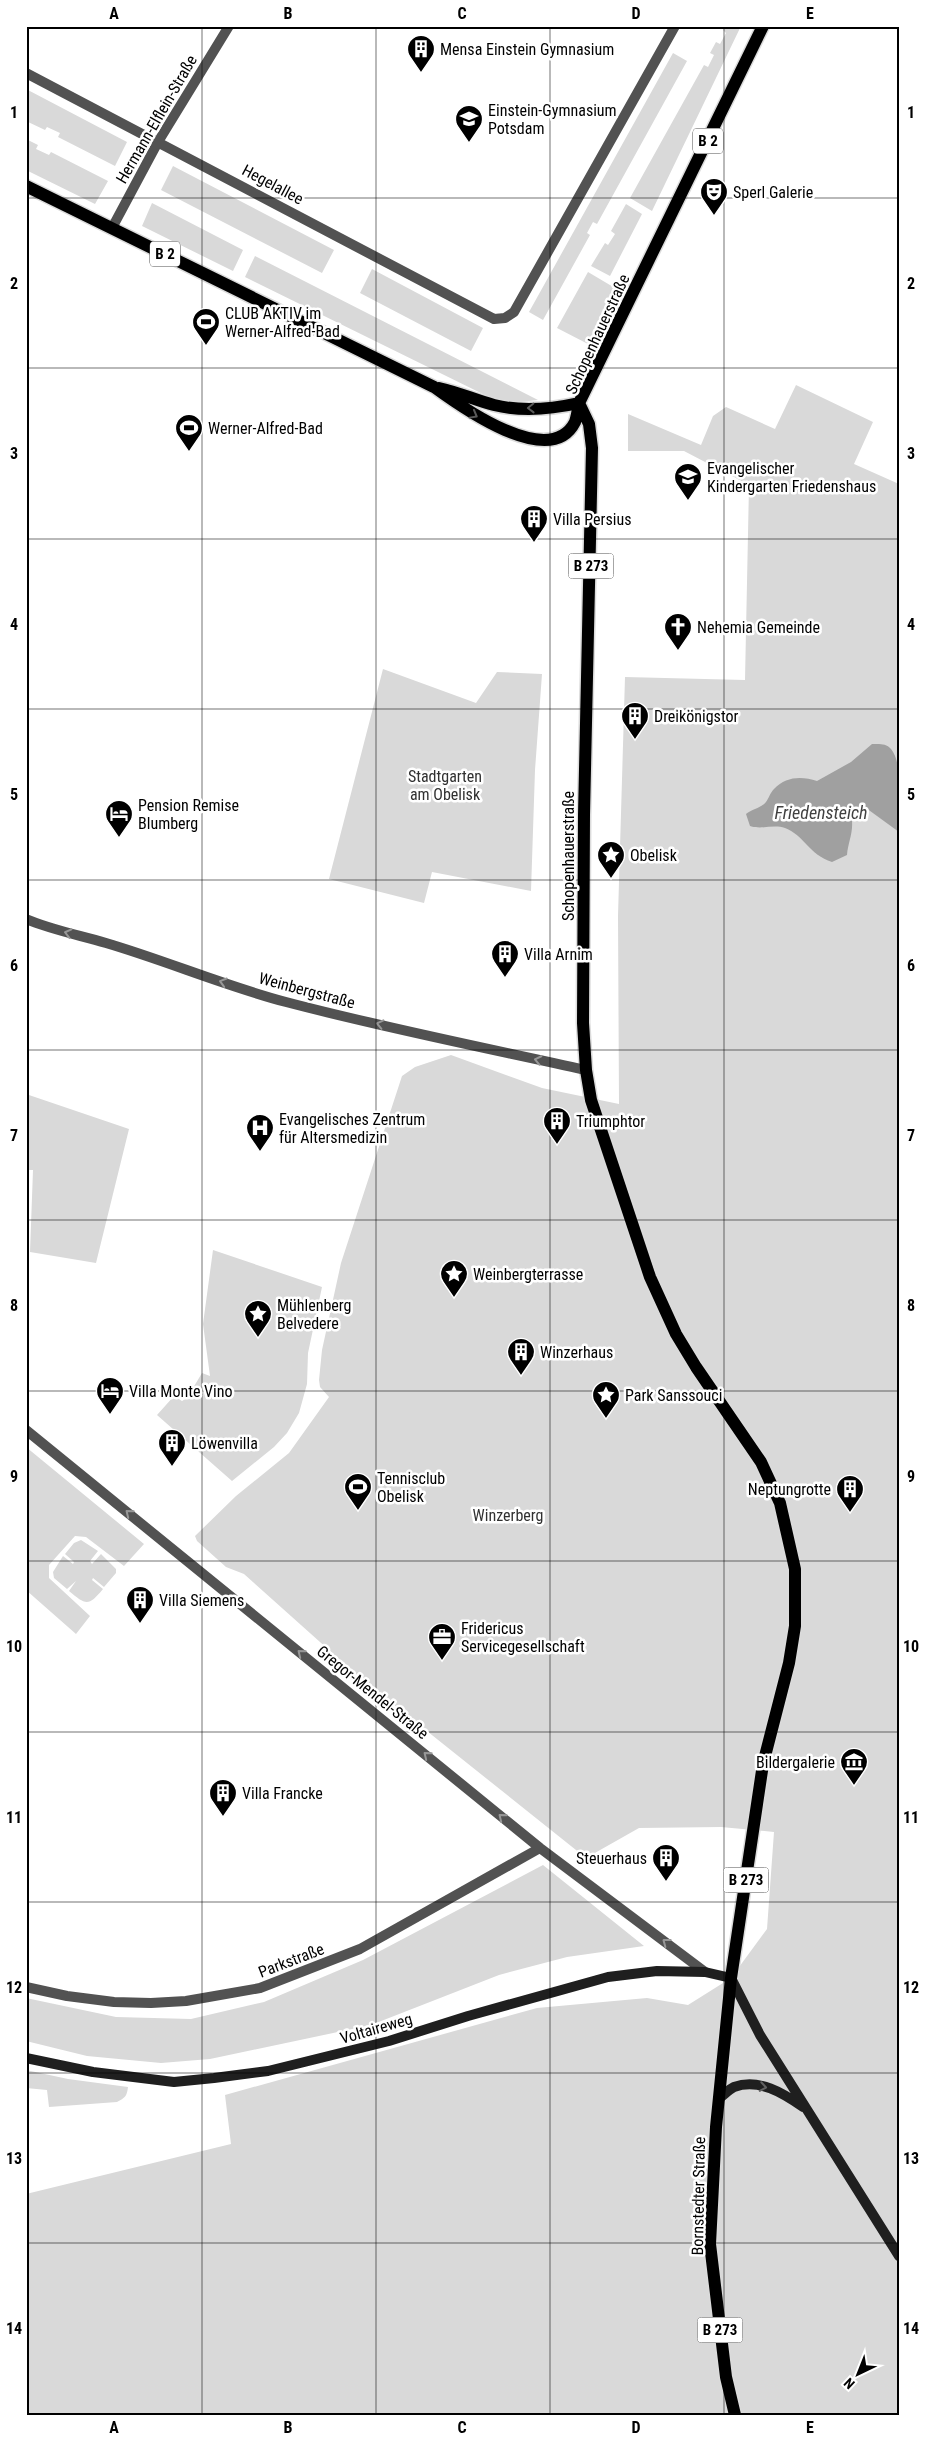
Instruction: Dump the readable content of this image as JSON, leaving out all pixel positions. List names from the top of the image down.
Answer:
{
  "streets": {
    "main road": [
      "B 2",
      "Schopenhauerstraße",
      "B 273",
      "Bornstedter Straße"
    ],
    "street": [
      "Hermann-Elflein-Straße",
      "Hegelallee",
      "Weinbergstraße",
      "Gregor-Mendel-Straße",
      "Parkstraße",
      "Voltaireweg"
    ]
  },
  "crossings": [
    ["Hermann-Elflein-Straße", "B 2"],
    ["Hermann-Elflein-Straße", "Hegelallee"],
    ["B 2", "Schopenhauerstraße"],
    ["Schopenhauerstraße", "Weinbergstraße"],
    ["Schopenhauerstraße", "Voltaireweg"],
    ["Schopenhauerstraße", "Bornstedter Straße"],
    ["Gregor-Mendel-Straße", "Parkstraße"],
    ["Gregor-Mendel-Straße", "Voltaireweg"],
    ["Voltaireweg", "Bornstedter Straße"]
  ],
  "one_way": ["Weinbergstraße", "Gregor-Mendel-Straße"],
  "water": ["Friedensteich"],
  "parks": ["Stadtgarten am Obelisk", "Winzerberg"],
  "places": {
    "building": [
      "Mensa Einstein Gymnasium",
      "Villa Persius",
      "Dreikönigstor",
      "Villa Arnim",
      "Triumphtor",
      "Winzerhaus",
      "Löwenvilla",
      "Neptungrotte",
      "Villa Siemens",
      "Villa Francke",
      "Steuerhaus"
    ],
    "school or university": ["Einstein-Gymnasium Potsdam", "Evangelischer Kindergarten Friedenshaus"],
    "theatre": ["Sperl Galerie"],
    "sports": ["CLUB AKTIV im Werner-Alfred-Bad", "Werner-Alfred-Bad", "Tennisclub Obelisk"],
    "church": ["Nehemia Gemeinde"],
    "hotel": ["Pension Remise Blumberg", "Villa Monte Vino"],
    "place": [
      "Obelisk",
      "Weinbergterrasse",
      "Mühlenberg Belvedere",
      "Park Sanssouci"
    ],
    "hospital": ["Evangelisches Zentrum für Altersmedizin"],
    "office": ["Fridericus Servicegesellschaft"],
    "museum": ["Bildergalerie"]
  },
  "north": "bottom left",
  "grid": {
    "columns": [
      "A",
      "B",
      "C",
      "D",
      "E"
    ],
    "rows": [
      "1",
      "2",
      "3",
      "4",
      "5",
      "6",
      "7",
      "8",
      "9",
      "10",
      "11",
      "12",
      "13",
      "14"
    ]
  }
}
